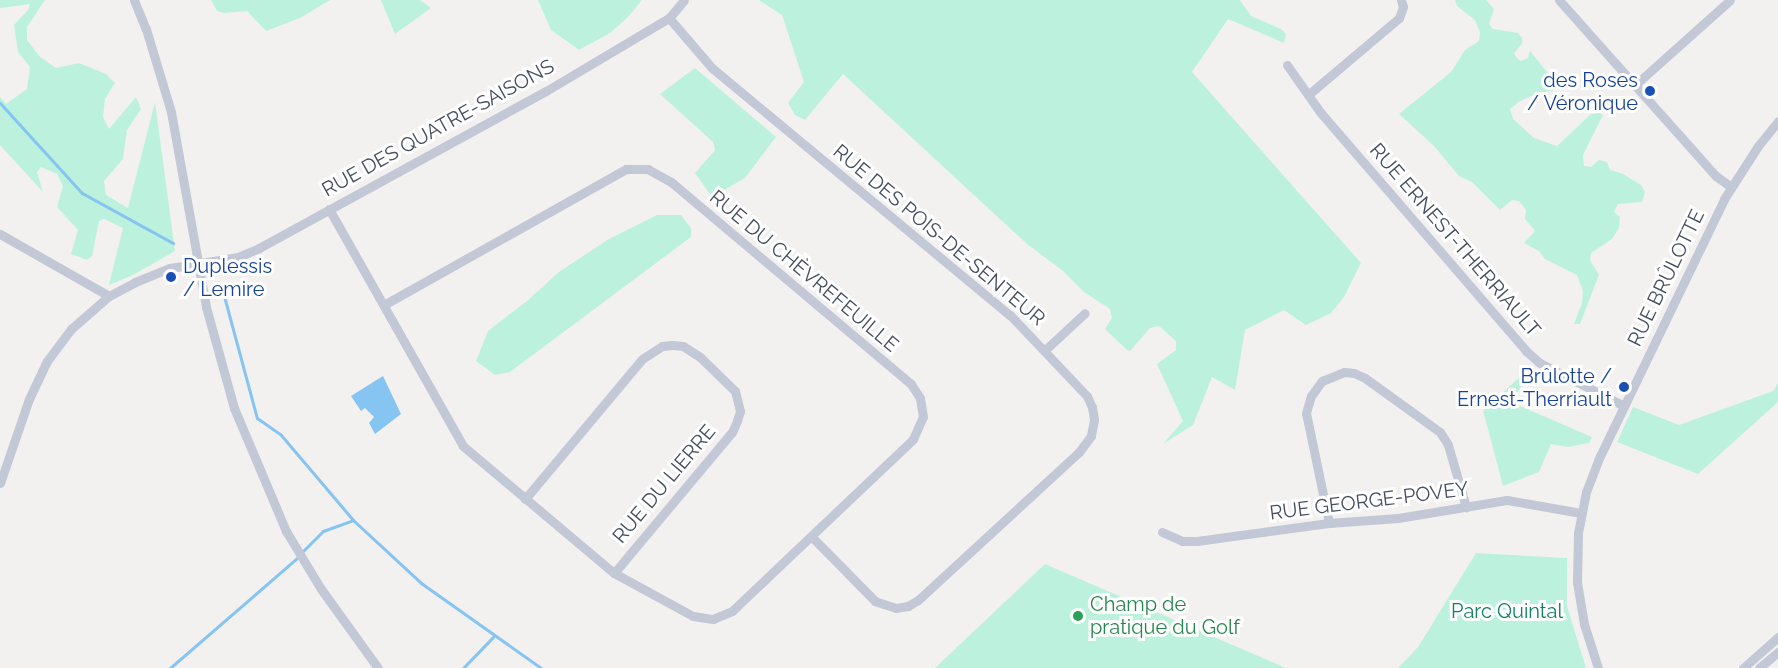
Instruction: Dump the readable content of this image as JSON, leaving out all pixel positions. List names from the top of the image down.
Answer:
{
  "streets": {
    "street": [
      "RUE DES QUATRE-SAISONS",
      "RUE DES POIS-DE-SENTEUR",
      "RUE ERNEST-THERRIAULT",
      "RUE DU CHÈVREFEUILLE",
      "RUE BRÛLOTTE",
      "RUE DU LIERRE",
      "RUE GEORGE-POVEY"
    ]
  },
  "crossings": [
    ["RUE DES QUATRE-SAISONS", "RUE DES POIS-DE-SENTEUR"],
    ["RUE DES POIS-DE-SENTEUR", "RUE DU CHÈVREFEUILLE"],
    ["RUE ERNEST-THERRIAULT", "RUE BRÛLOTTE"],
    ["RUE DU CHÈVREFEUILLE", "RUE DU LIERRE"],
    ["RUE BRÛLOTTE", "RUE GEORGE-POVEY"]
  ],
  "parks": ["Parc Quintal"],
  "places": [
    "des Roses / Véronique",
    "Duplessis / Lemire",
    "Brûlotte / Ernest-Therriault",
    "Champ de pratique du Golf"
  ]
}
